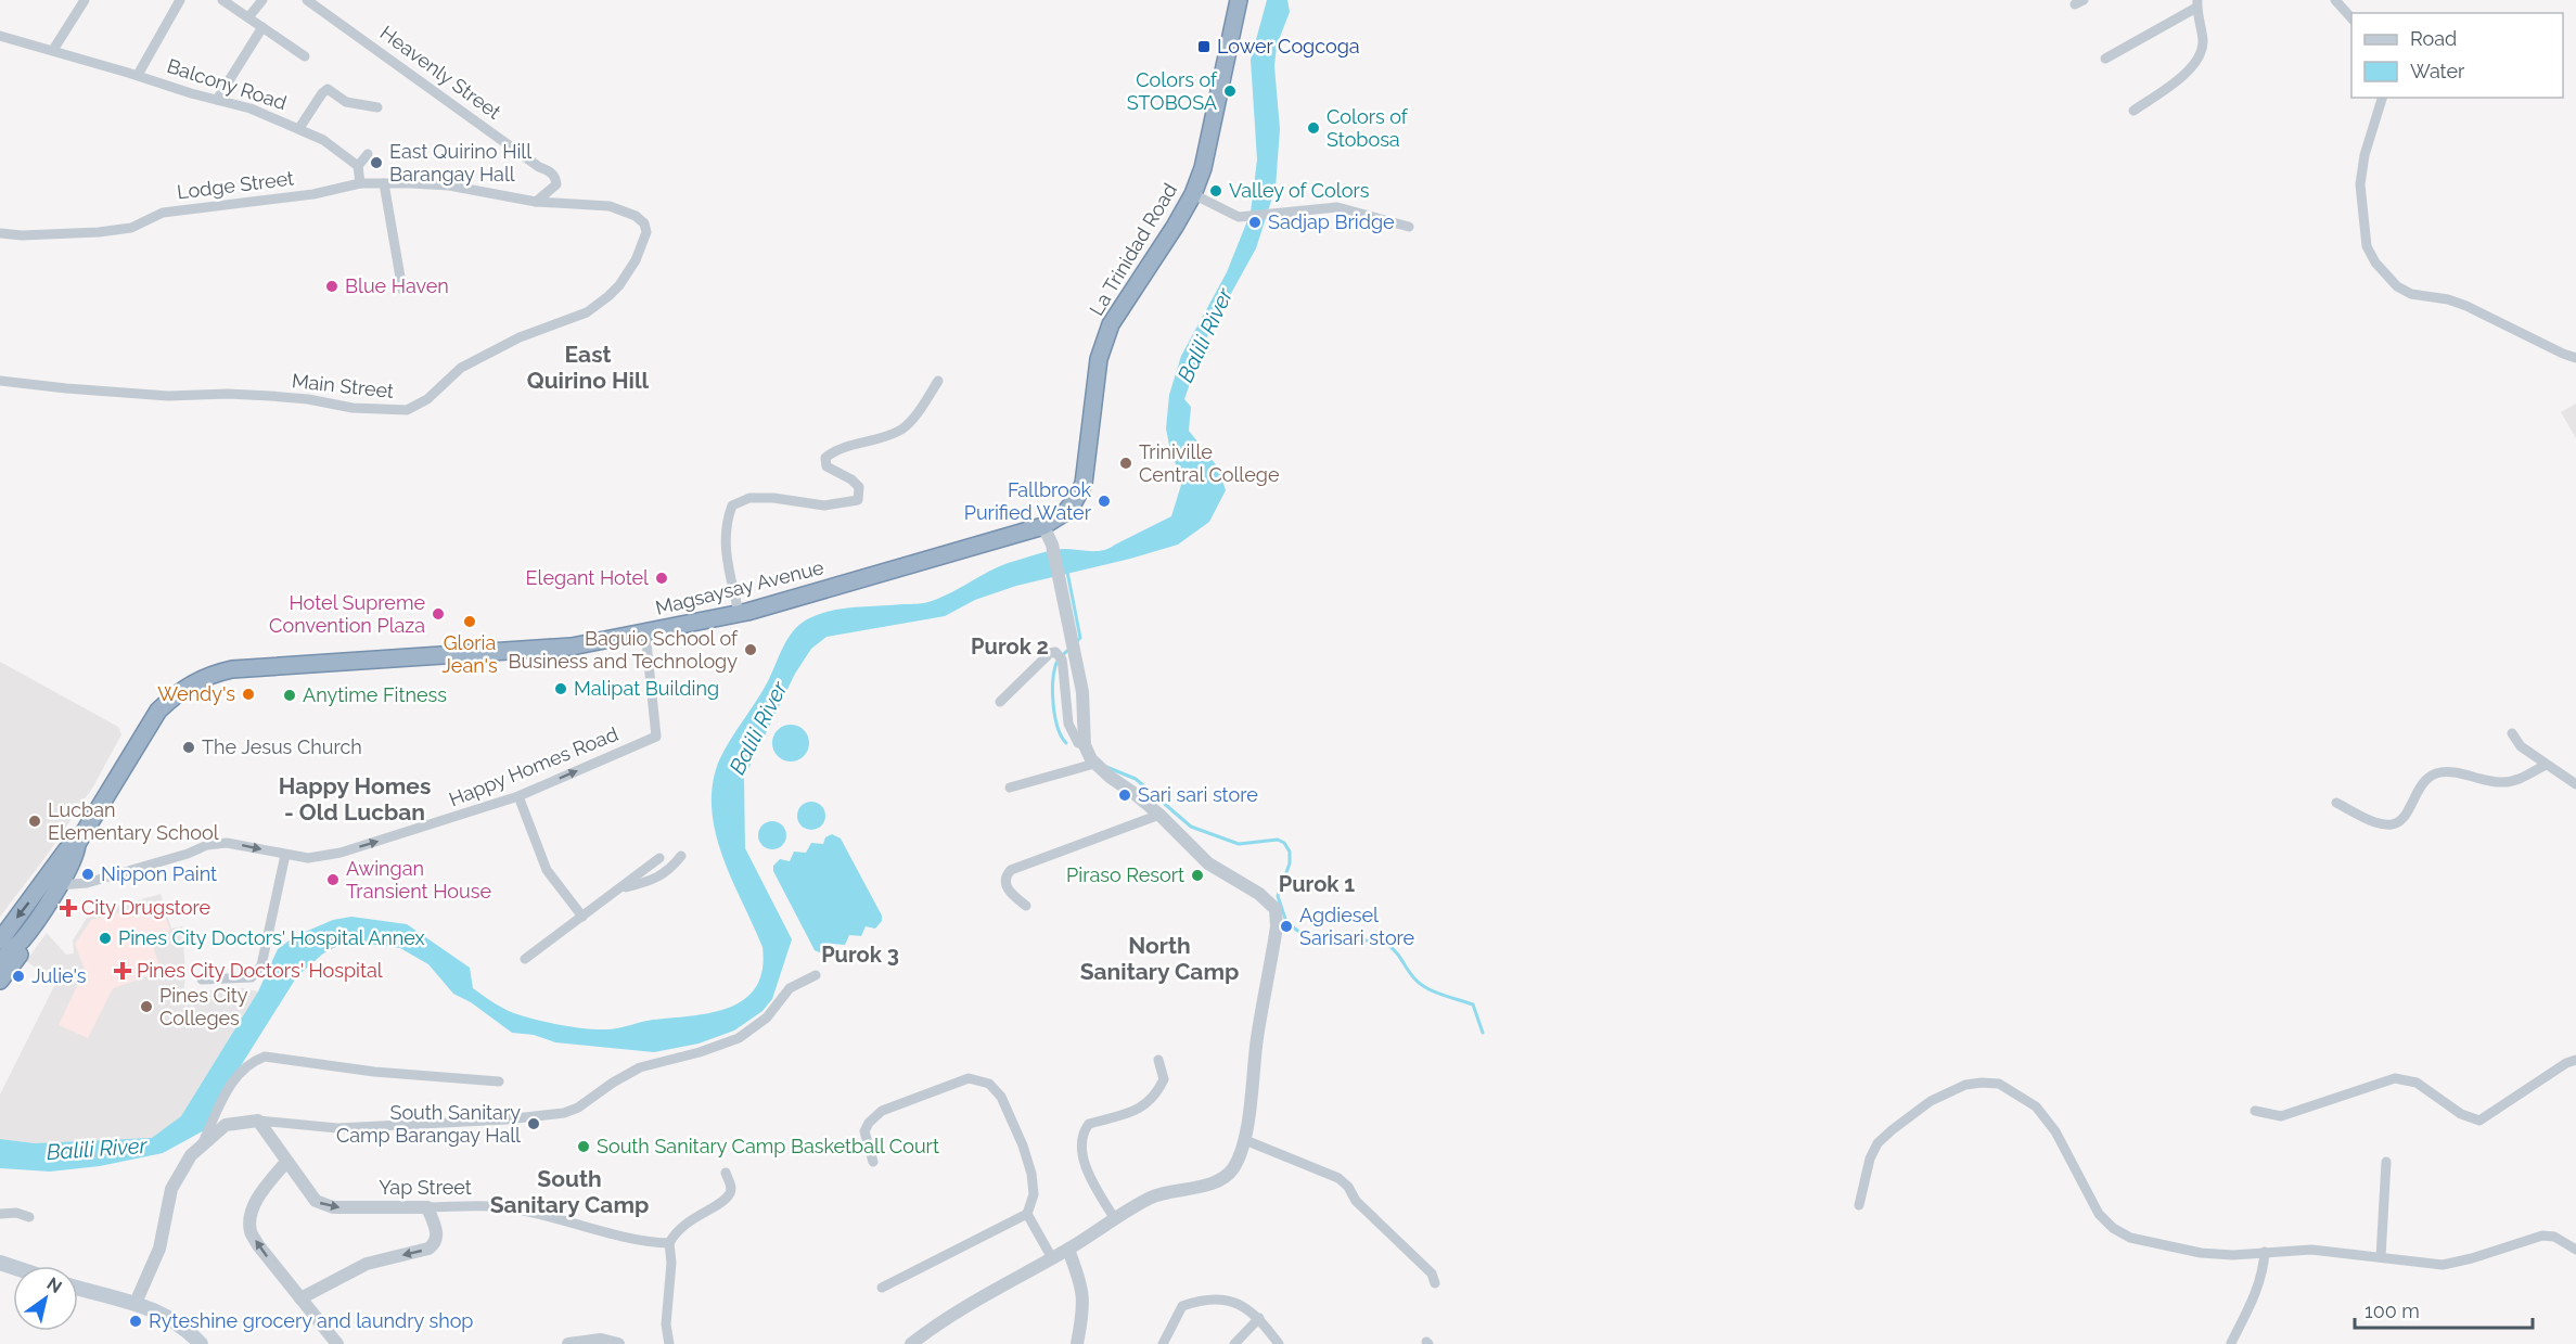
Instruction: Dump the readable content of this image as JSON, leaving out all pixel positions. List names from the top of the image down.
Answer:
{
  "streets": {
    "highway": ["La Trinidad Road", "Magsaysay Avenue"],
    "street": [
      "Heavenly Street",
      "Balcony Road",
      "Lodge Street",
      "Main Street",
      "Happy Homes Road",
      "Yap Street"
    ]
  },
  "crossings": [
    ["Heavenly Street", "Main Street"],
    ["La Trinidad Road", "Magsaysay Avenue"],
    ["Magsaysay Avenue", "Happy Homes Road"]
  ],
  "one_way": ["Happy Homes Road"],
  "districts": [
    "East Quirino Hill",
    "Purok 2",
    "Happy Homes - Old Lucban",
    "Purok 1",
    "North Sanitary Camp",
    "Purok 3",
    "South Sanitary Camp"
  ],
  "water": ["Balili River"],
  "places": {
    "transit": ["Lower Cogcoga"],
    "other": [
      "Colors of STOBOSA",
      "Colors of Stobosa",
      "East Quirino Hill Barangay Hall",
      "Valley of Colors",
      "Sadjap Bridge",
      "Blue Haven",
      "Triniville Central College",
      "Fallbrook Purified Water",
      "Elegant Hotel",
      "Hotel Supreme Convention Plaza",
      "Gloria Jean's",
      "Baguio School of Business and Technology",
      "Malipat Building",
      "Wendy's",
      "Anytime Fitness",
      "The Jesus Church",
      "Sari sari store",
      "Lucban Elementary School",
      "Nippon Paint",
      "Piraso Resort",
      "Awingan Transient House",
      "Agdiesel Sarisari store",
      "Pines City Doctors' Hospital Annex",
      "Julie's",
      "Pines City Colleges",
      "South Sanitary Camp Barangay Hall",
      "South Sanitary Camp Basketball Court",
      "Ryteshine grocery and laundry shop"
    ],
    "health": ["City Drugstore", "Pines City Doctors' Hospital"]
  },
  "legend": ["Road", "Water"],
  "scale_bar": "100 m",
  "north": "top right"
}
